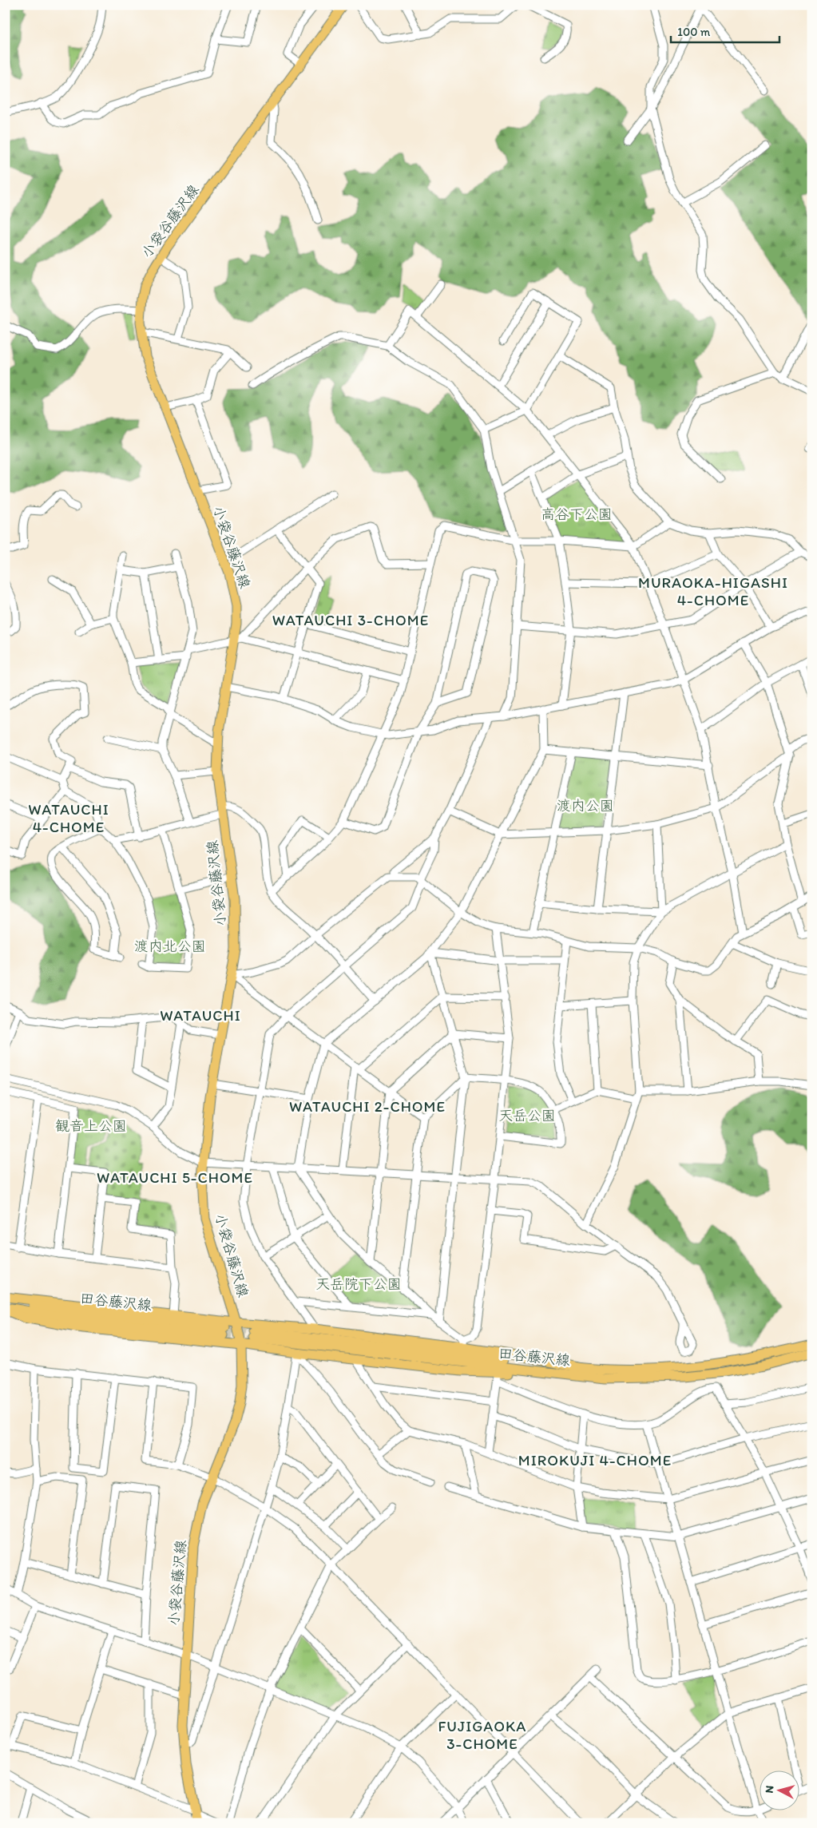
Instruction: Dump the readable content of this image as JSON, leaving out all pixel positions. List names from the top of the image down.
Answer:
{
  "streets": {
    "main road": ["小袋谷藤沢線", "田谷藤沢線"]
  },
  "districts": [
    "MURAOKA-HIGASHI 4-CHOME",
    "WATAUCHI 3-CHOME",
    "WATAUCHI 4-CHOME",
    "WATAUCHI",
    "WATAUCHI 2-CHOME",
    "WATAUCHI 5-CHOME",
    "MIROKUJI 4-CHOME",
    "FUJIGAOKA 3-CHOME"
  ],
  "parks": [
    "高谷下公園",
    "渡内公園",
    "渡内北公園",
    "天岳公園",
    "観音上公園",
    "天岳院下公園"
  ],
  "scale_bar": "100 m",
  "north": "left"
}
